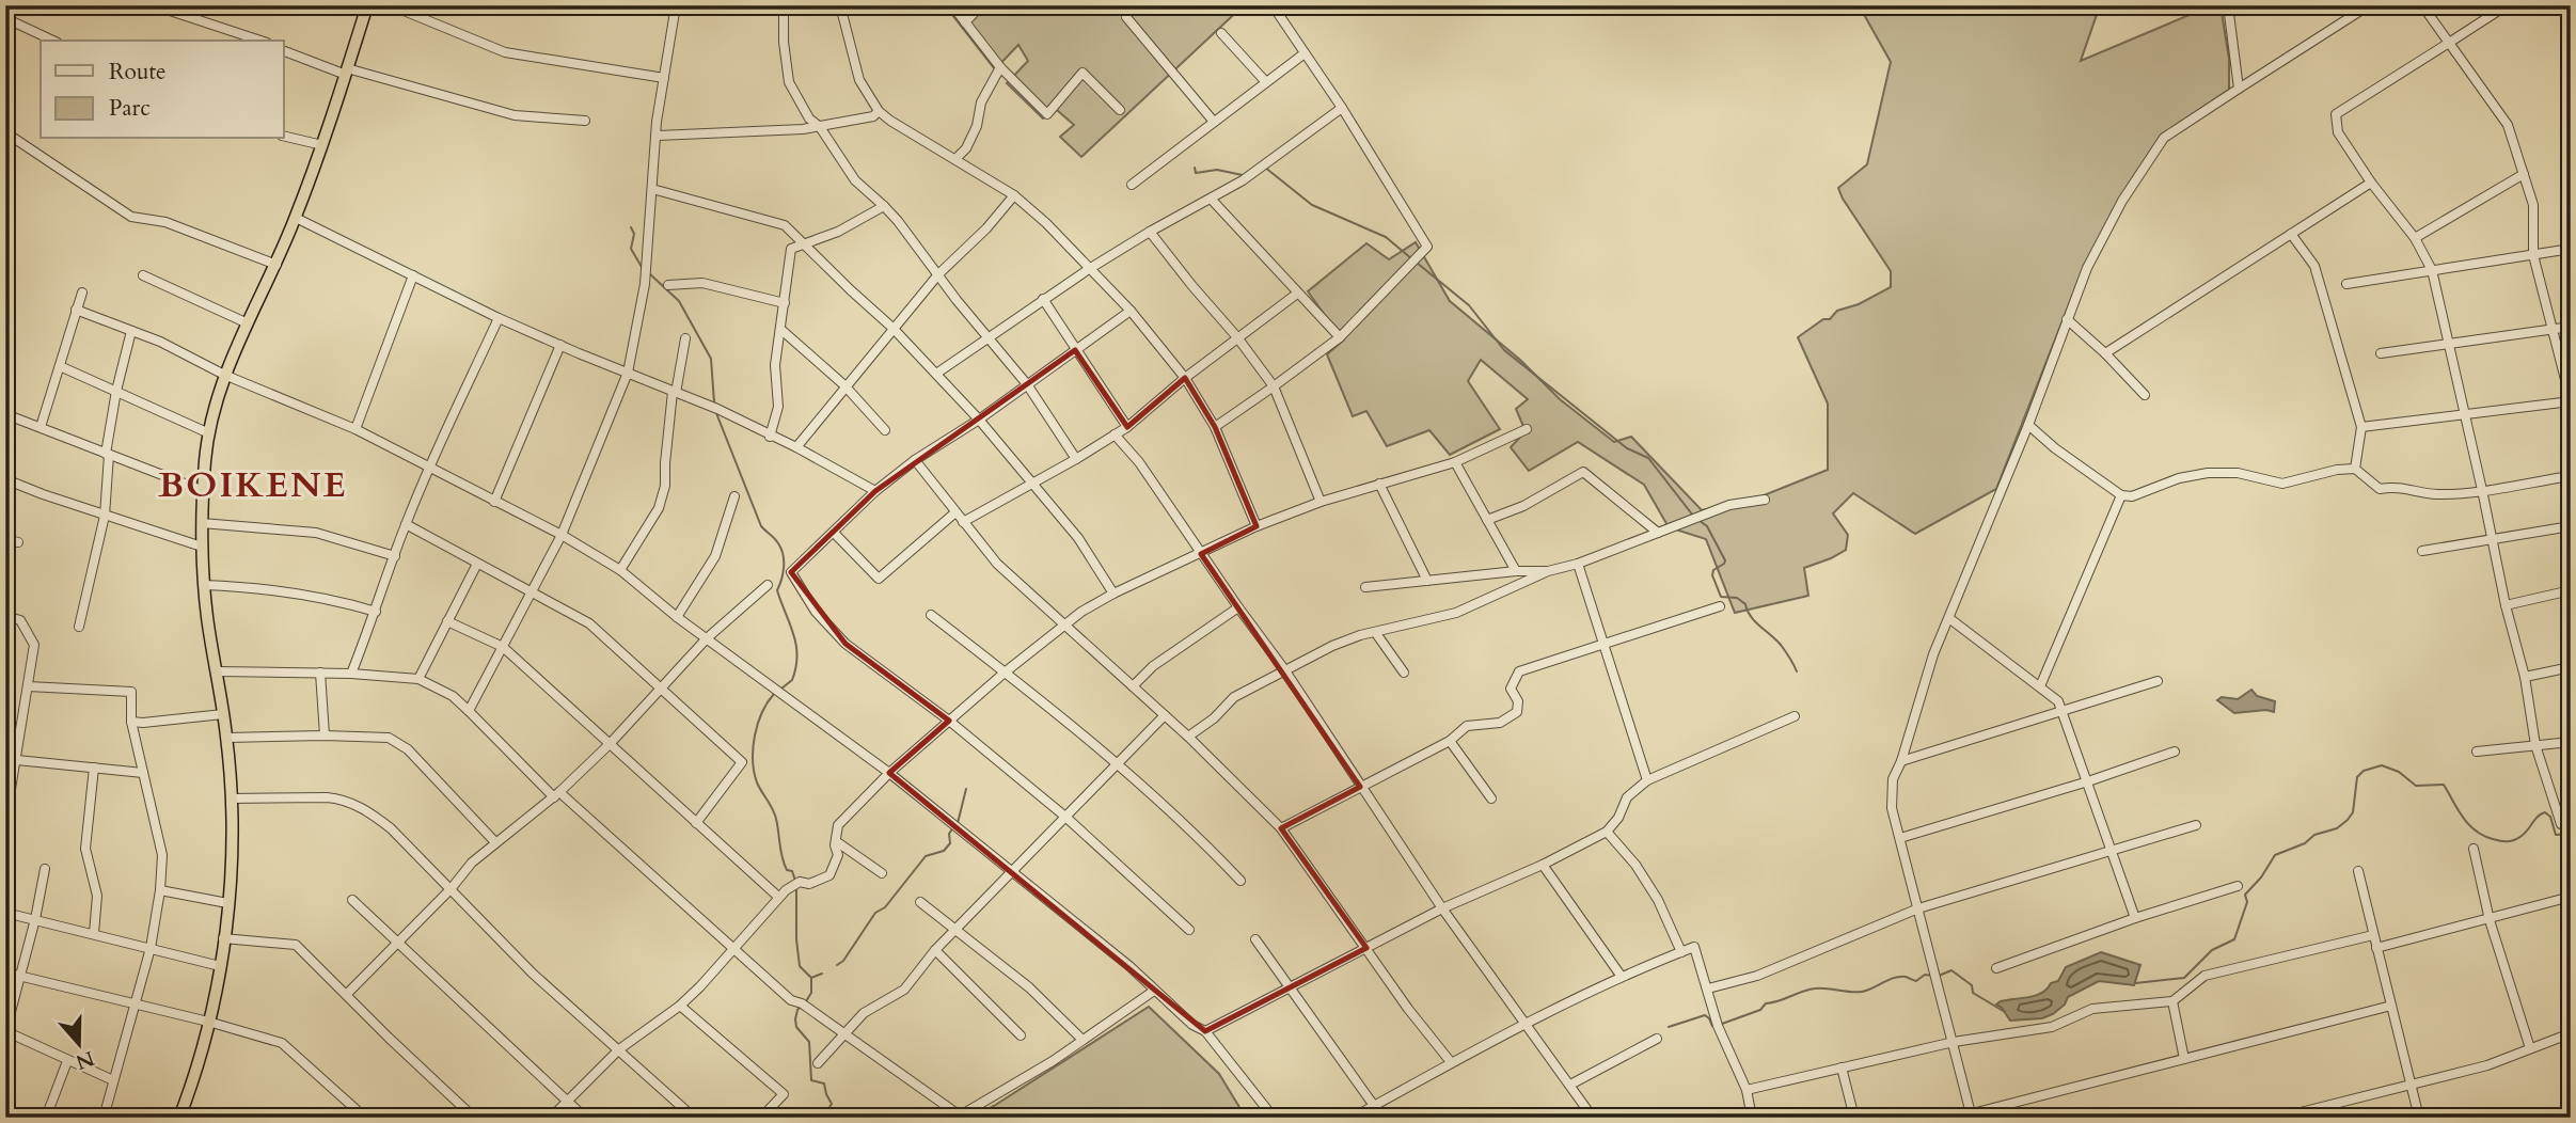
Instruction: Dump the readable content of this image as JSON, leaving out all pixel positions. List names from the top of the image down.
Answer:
{
  "districts": ["BOIKENE"],
  "legend": ["Route", "Parc"],
  "north": "bottom"
}
